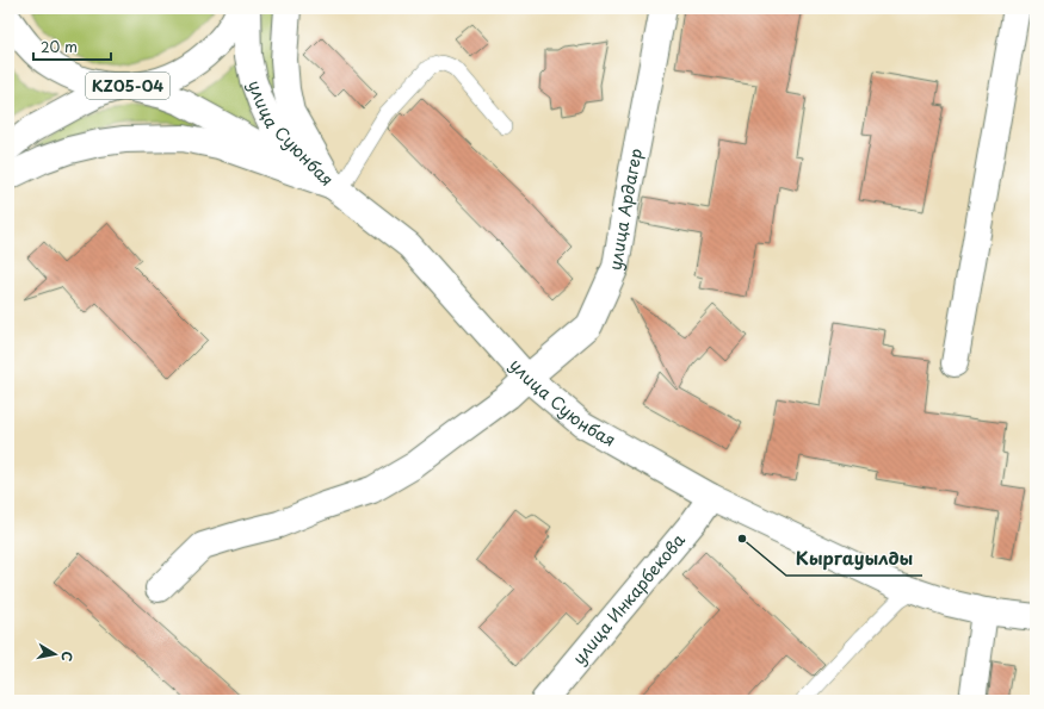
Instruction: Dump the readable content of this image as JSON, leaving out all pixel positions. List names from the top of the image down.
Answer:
{
  "streets": {
    "main road": [
      "KZ05-04",
      "улица Суюнбая",
      "улица Ардагер",
      "улица Инкарбекова"
    ]
  },
  "crossings": [
    ["улица Суюнбая", "улица Ардагер"],
    ["улица Суюнбая", "улица Инкарбекова"]
  ],
  "places": ["Кыргауылды"],
  "scale_bar": "20 m",
  "north": "right"
}
